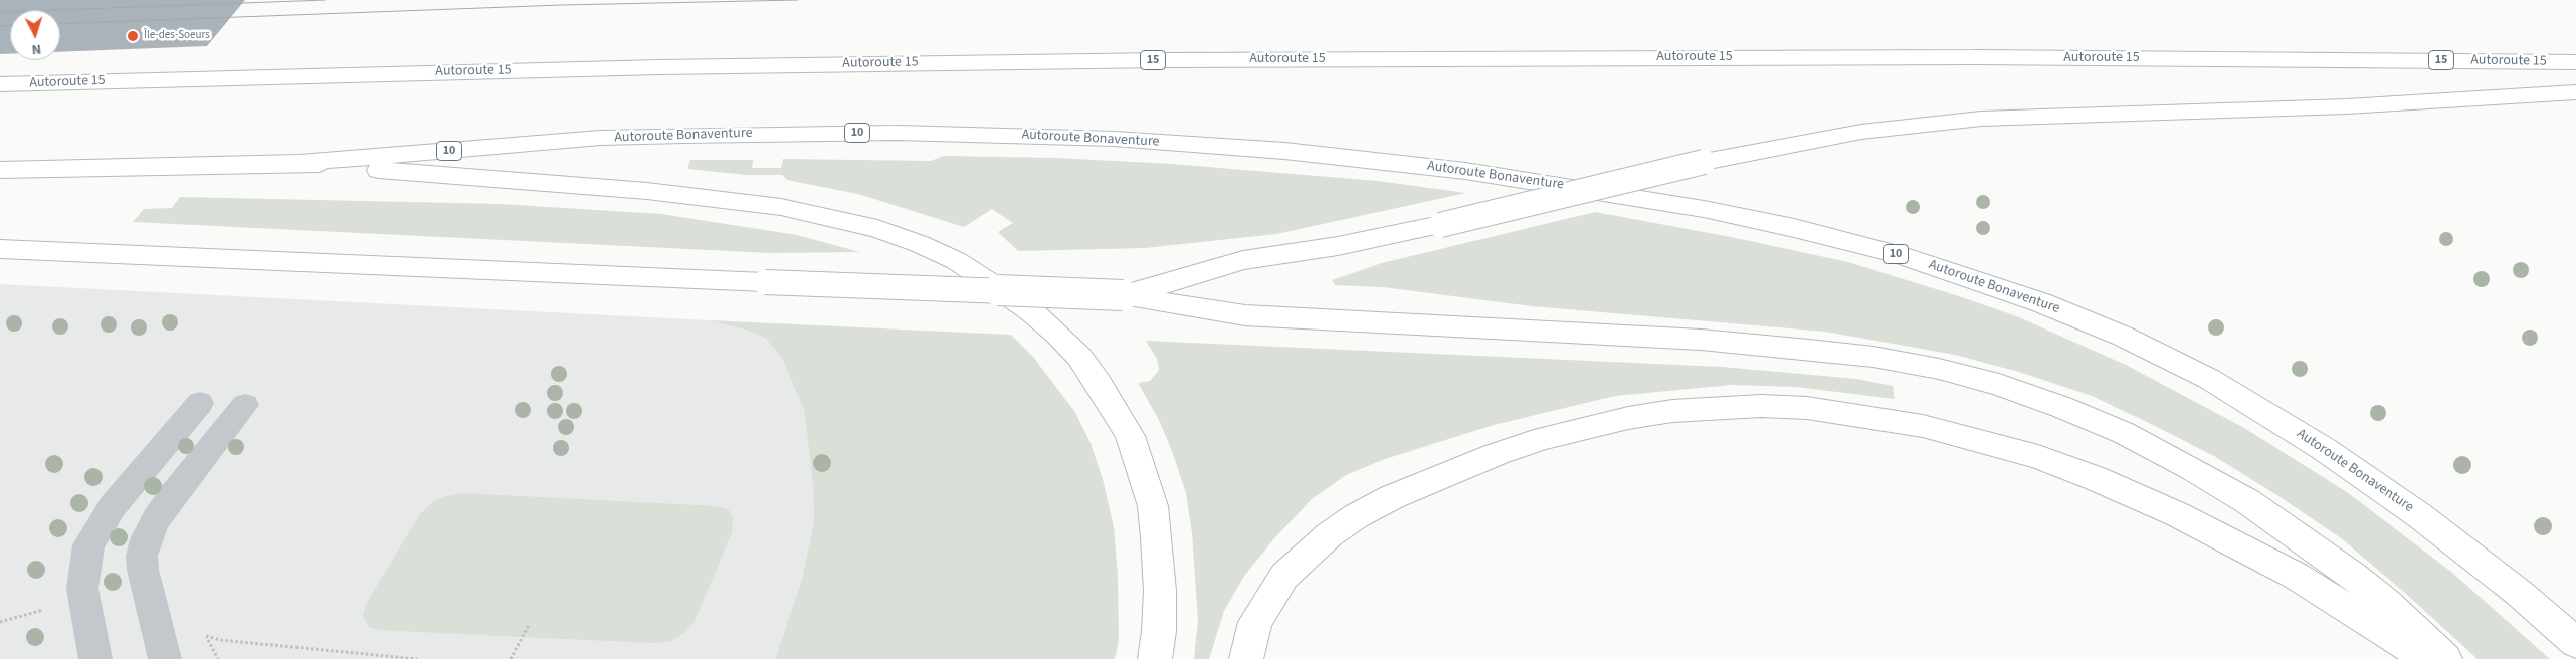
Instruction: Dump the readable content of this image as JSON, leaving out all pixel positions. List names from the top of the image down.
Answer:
{
  "streets": {
    "highway": [
      "Autoroute 15",
      "15",
      "10",
      "Autoroute Bonaventure"
    ]
  },
  "crossings": [
    ["10", "Autoroute Bonaventure"]
  ],
  "places": ["Île-des-Soeurs"],
  "north": "bottom"
}
